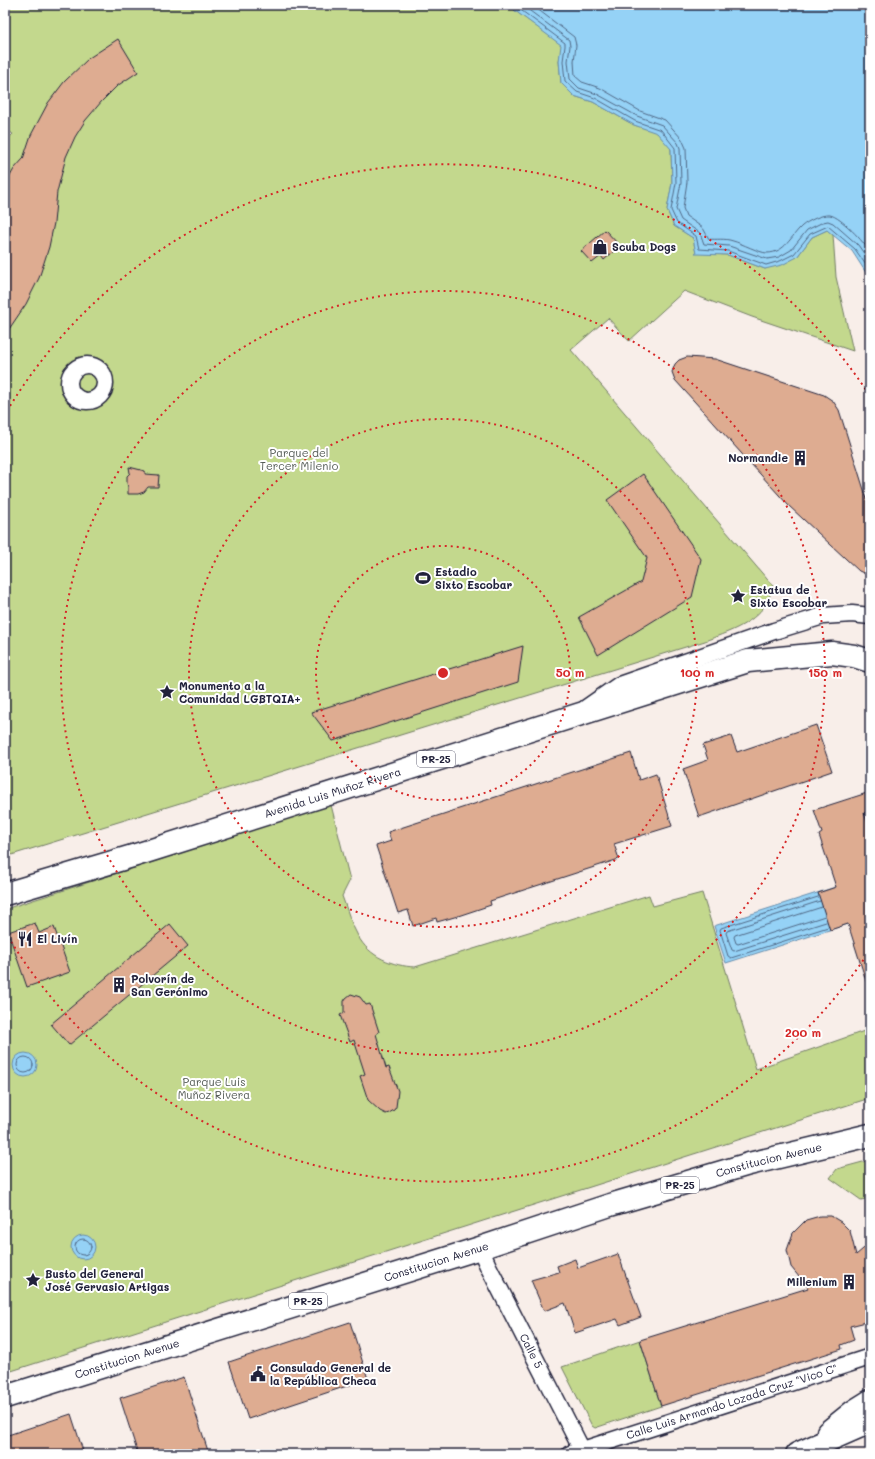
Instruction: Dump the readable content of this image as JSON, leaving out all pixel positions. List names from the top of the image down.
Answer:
{
  "streets": {
    "main road": ["PR-25", "Avenida Luis Muñoz Rivera", "Constitucion Avenue"],
    "street": ["Calle 5", "Calle Luis Armando Lozada Cruz \"Vico C\""]
  },
  "crossings": [
    ["Constitucion Avenue", "Calle 5"],
    ["Calle 5", "Calle Luis Armando Lozada Cruz \"Vico C\""]
  ],
  "parks": ["Parque del Tercer Milenio", "Parque Luis Muñoz Rivera"],
  "places": {
    "shop": ["Scuba Dogs"],
    "building": ["Normandie", "Polvorín de San Gerónimo", "Millenium"],
    "sports": ["Estadio Sixto Escobar"],
    "place": ["Estatua de Sixto Escobar", "Monumento a la Comunidad LGBTQIA+", "Busto del General José Gervasio Artigas"],
    "restaurant": ["El Livín"],
    "public building": ["Consulado General de la República Checa"]
  },
  "rings": [
    "50 m",
    "100 m",
    "150 m",
    "200 m"
  ]
}
